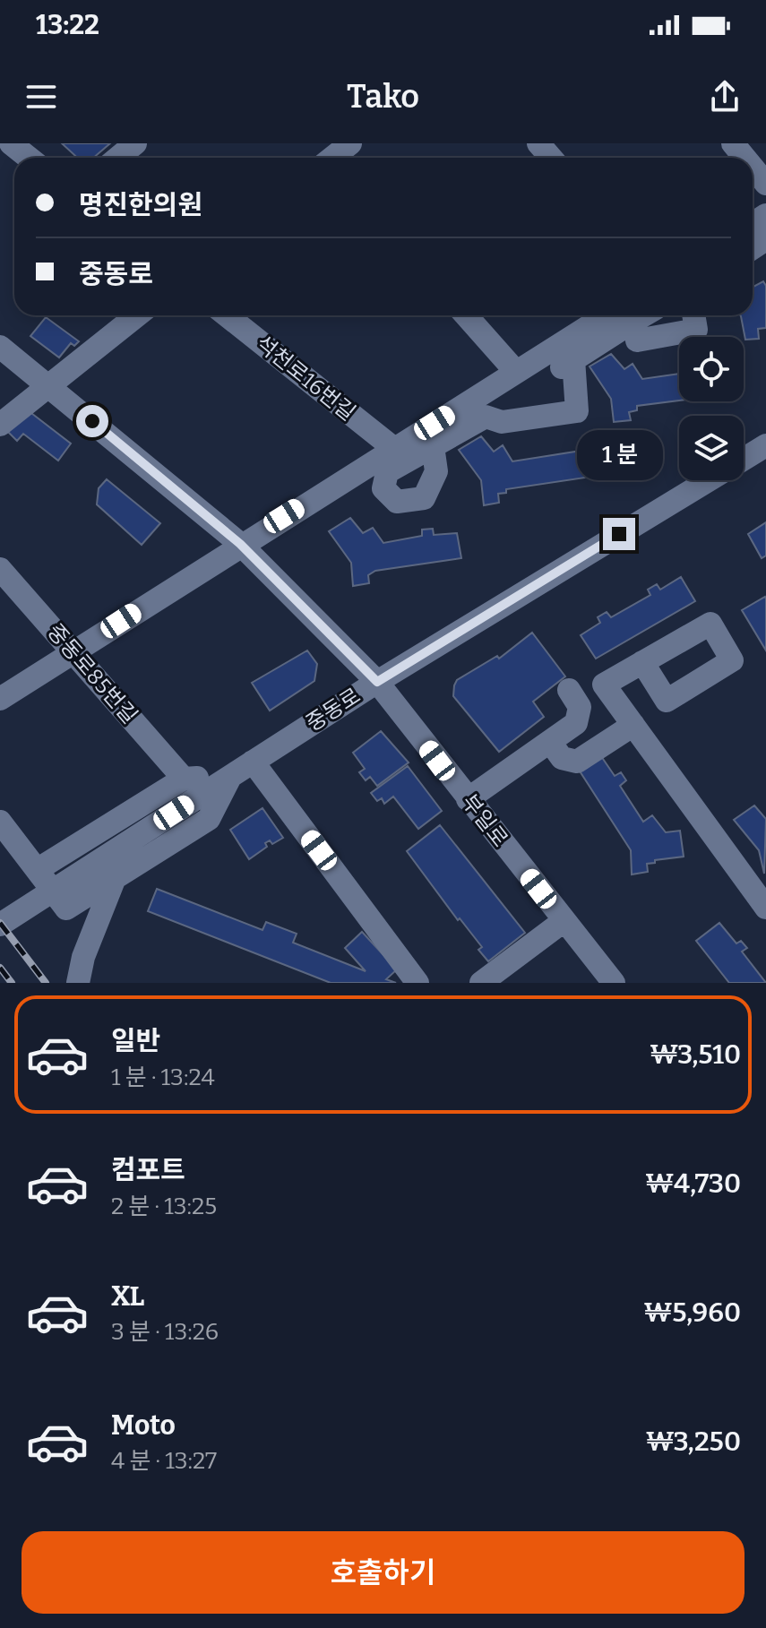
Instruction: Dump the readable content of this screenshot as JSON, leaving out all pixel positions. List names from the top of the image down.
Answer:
{
  "streets": {
    "street": [
      "석천로16번길",
      "중동로85번길",
      "중동로",
      "부일로"
    ]
  },
  "crossings": [
    ["중동로", "부일로"]
  ],
  "page": {
    "status": "13:22",
    "header": "Tako",
    "banner": ["명진한의원", "중동로"],
    "bubble": "1 분",
    "list": [
      {
        "name": "일반",
        "note": "1 분 · 13:24",
        "value": "₩3,510"
      },
      {
        "name": "컴포트",
        "note": "2 분 · 13:25",
        "value": "₩4,730"
      },
      {
        "name": "XL",
        "note": "3 분 · 13:26",
        "value": "₩5,960"
      },
      {
        "name": "Moto",
        "note": "4 분 · 13:27",
        "value": "₩3,250"
      }
    ],
    "buttons": "호출하기"
  }
}
